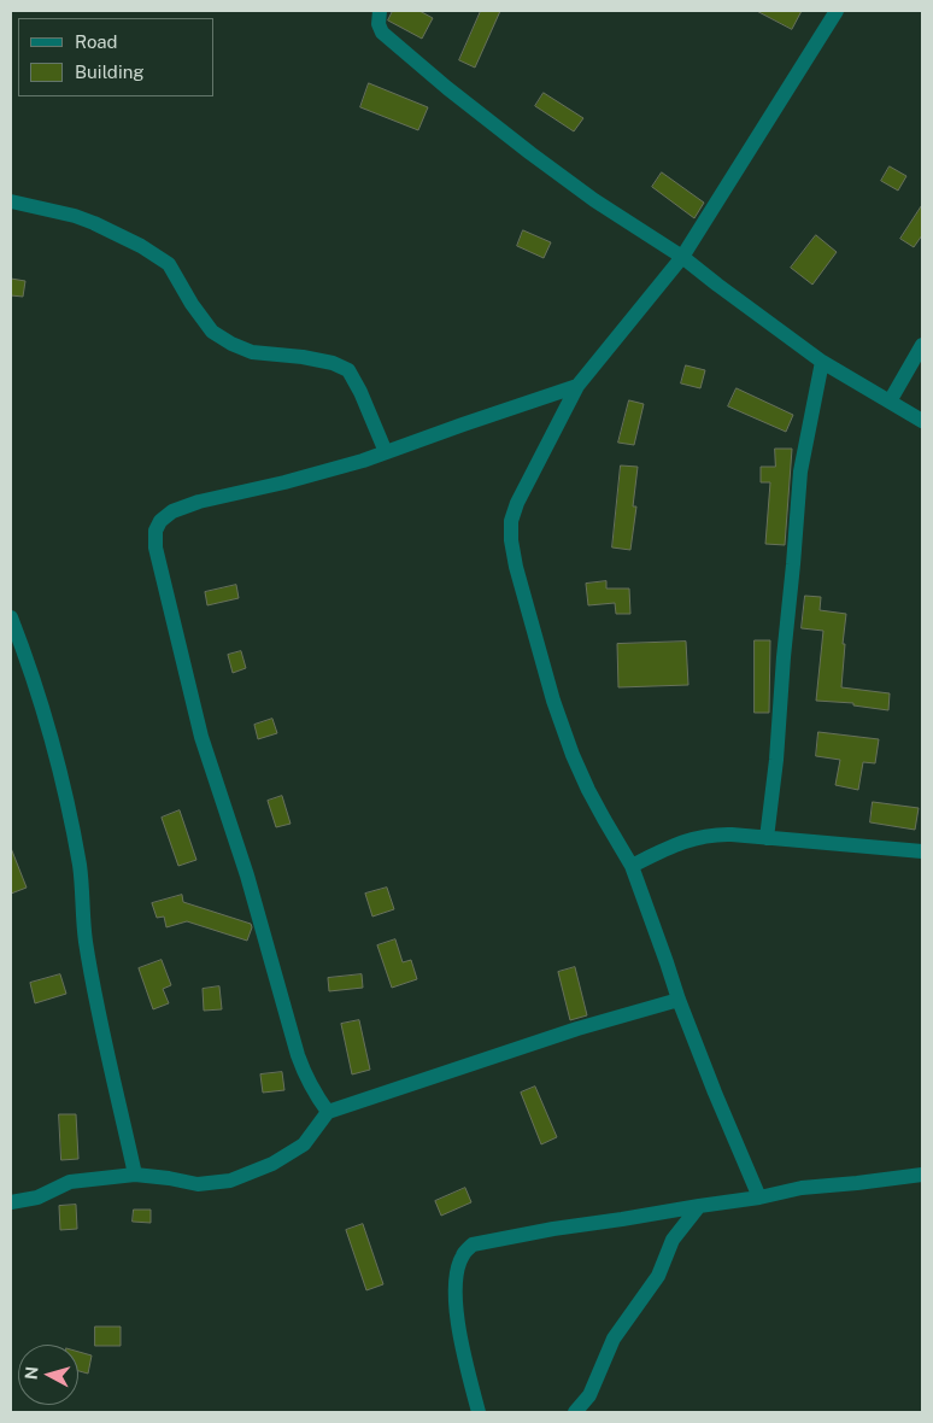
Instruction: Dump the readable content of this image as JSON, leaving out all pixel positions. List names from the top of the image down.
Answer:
{
  "legend": ["Road", "Building"],
  "north": "left"
}
